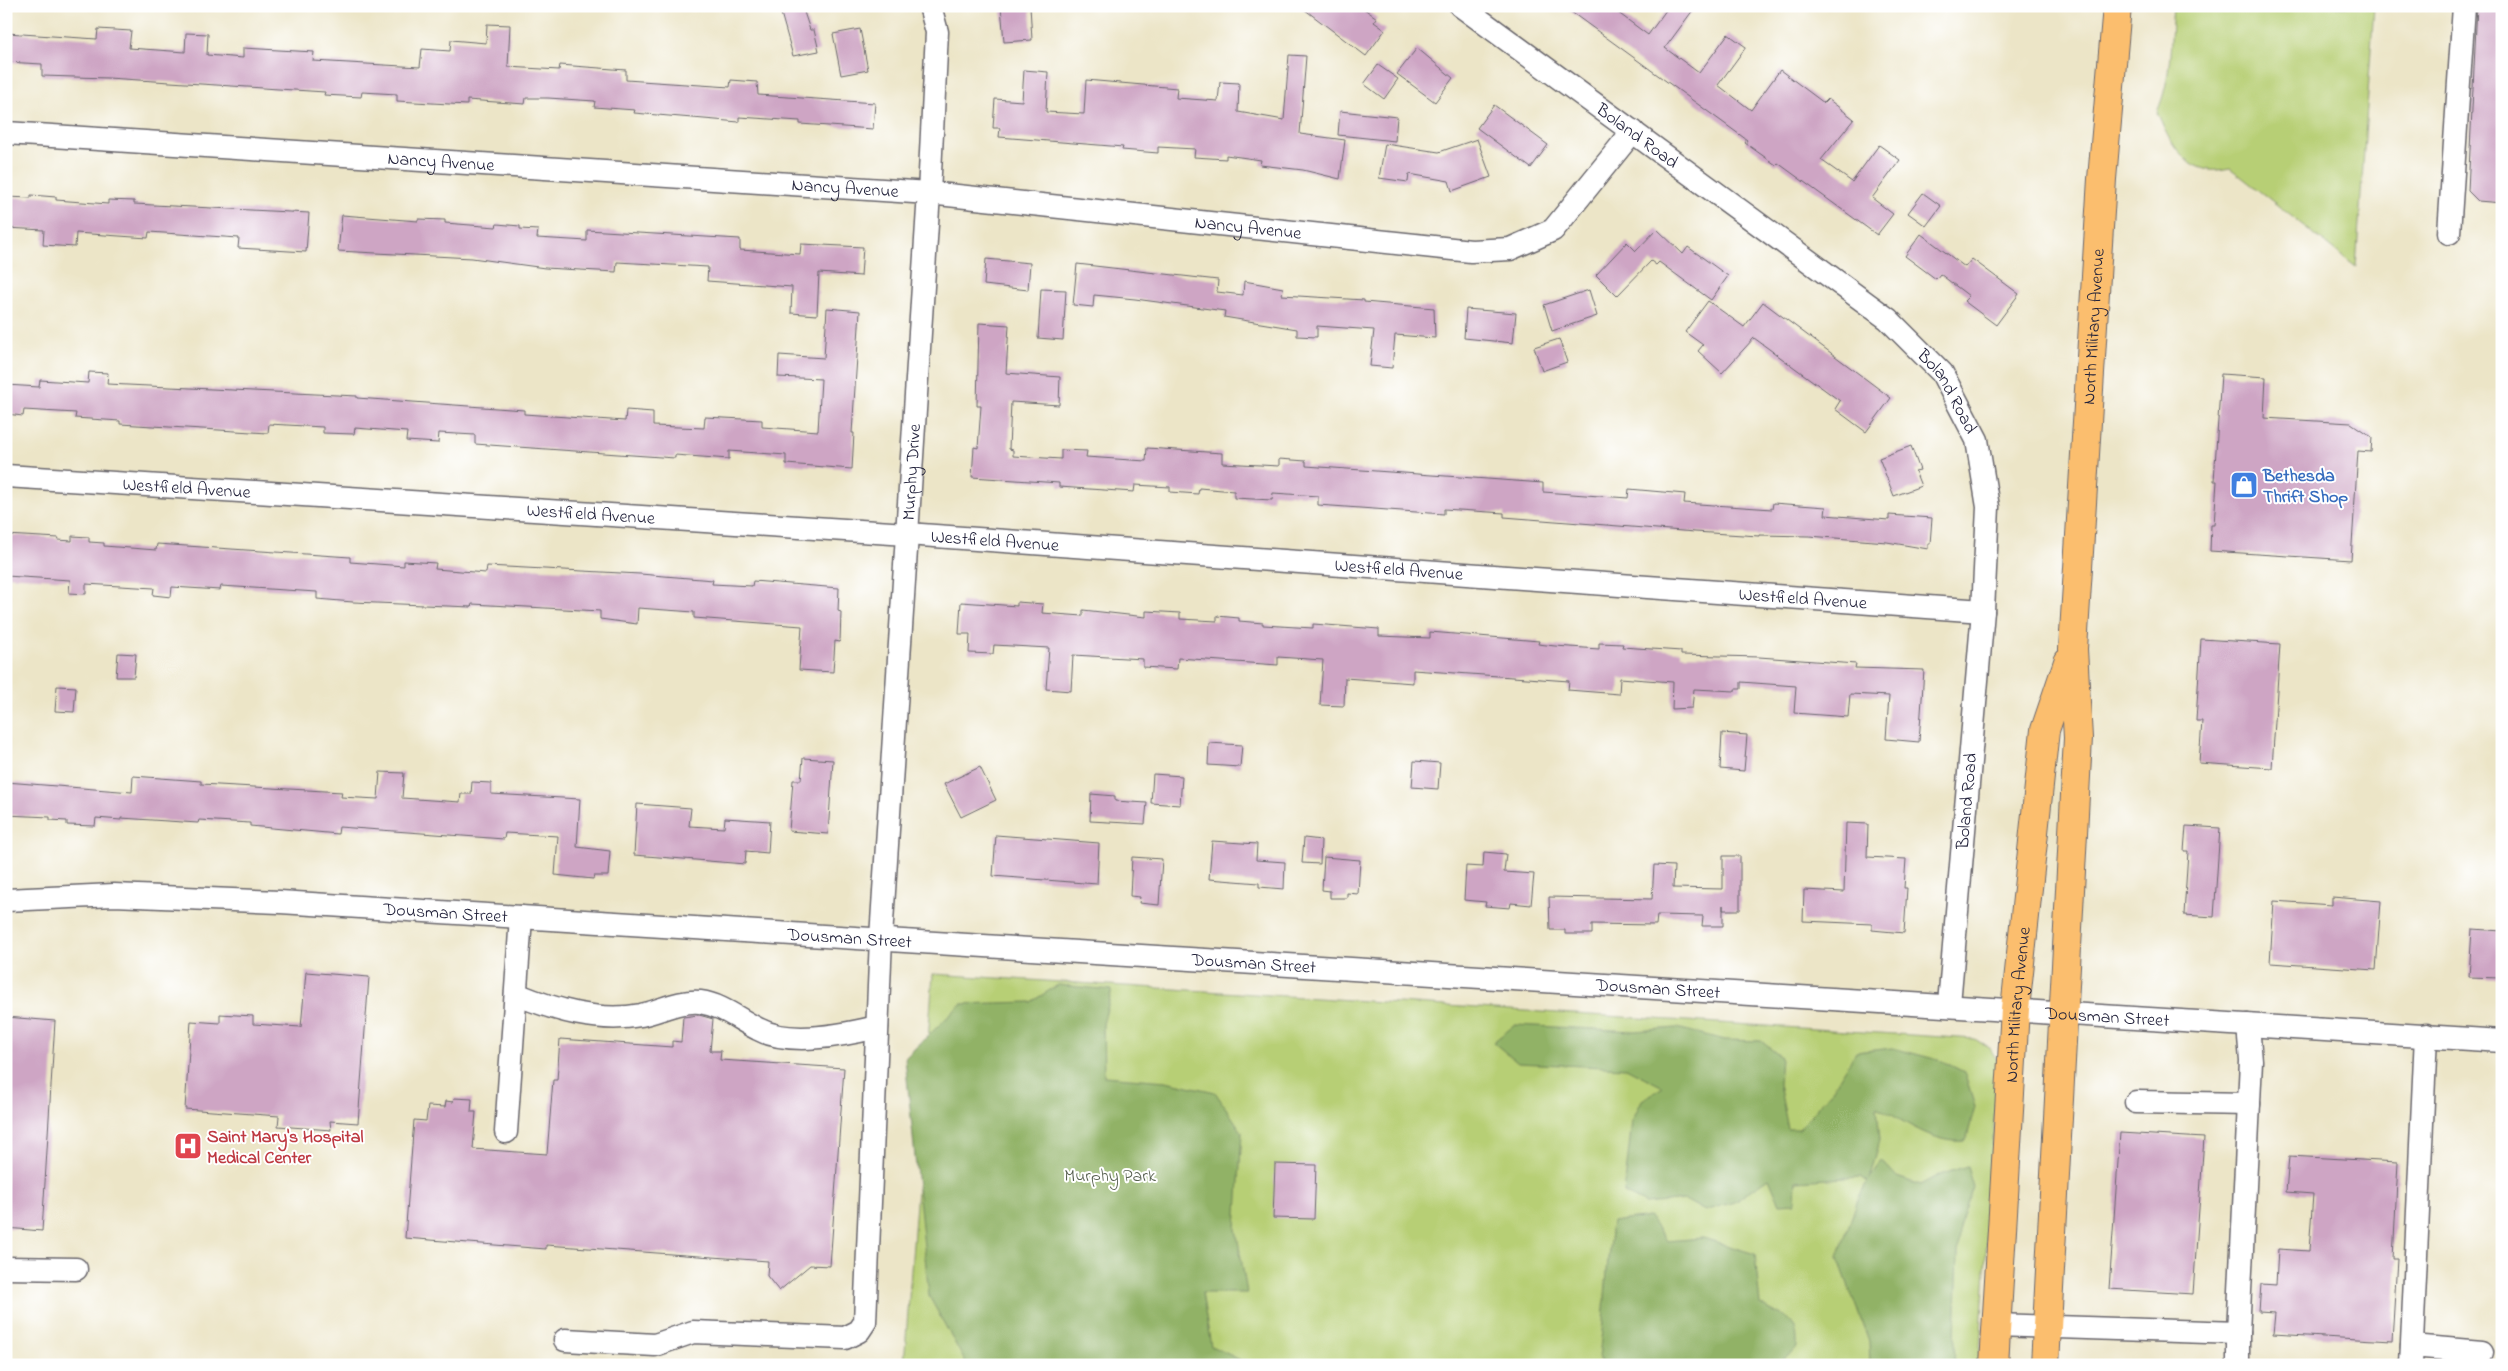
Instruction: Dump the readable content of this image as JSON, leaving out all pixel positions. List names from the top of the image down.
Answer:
{
  "streets": {
    "main road": ["North Military Avenue"],
    "street": [
      "Boland Road",
      "Nancy Avenue",
      "Murphy Drive",
      "Westfield Avenue",
      "Dousman Street"
    ]
  },
  "crossings": [
    ["Boland Road", "Nancy Avenue"],
    ["Boland Road", "Westfield Avenue"],
    ["Boland Road", "Dousman Street"],
    ["Nancy Avenue", "Murphy Drive"],
    ["North Military Avenue", "Dousman Street"],
    ["Murphy Drive", "Westfield Avenue"],
    ["Murphy Drive", "Dousman Street"]
  ],
  "parks": ["Murphy Park"],
  "places": {
    "shop": ["Bethesda Thrift Shop"],
    "hospital": ["Saint Mary's Hospital Medical Center"]
  }
}
